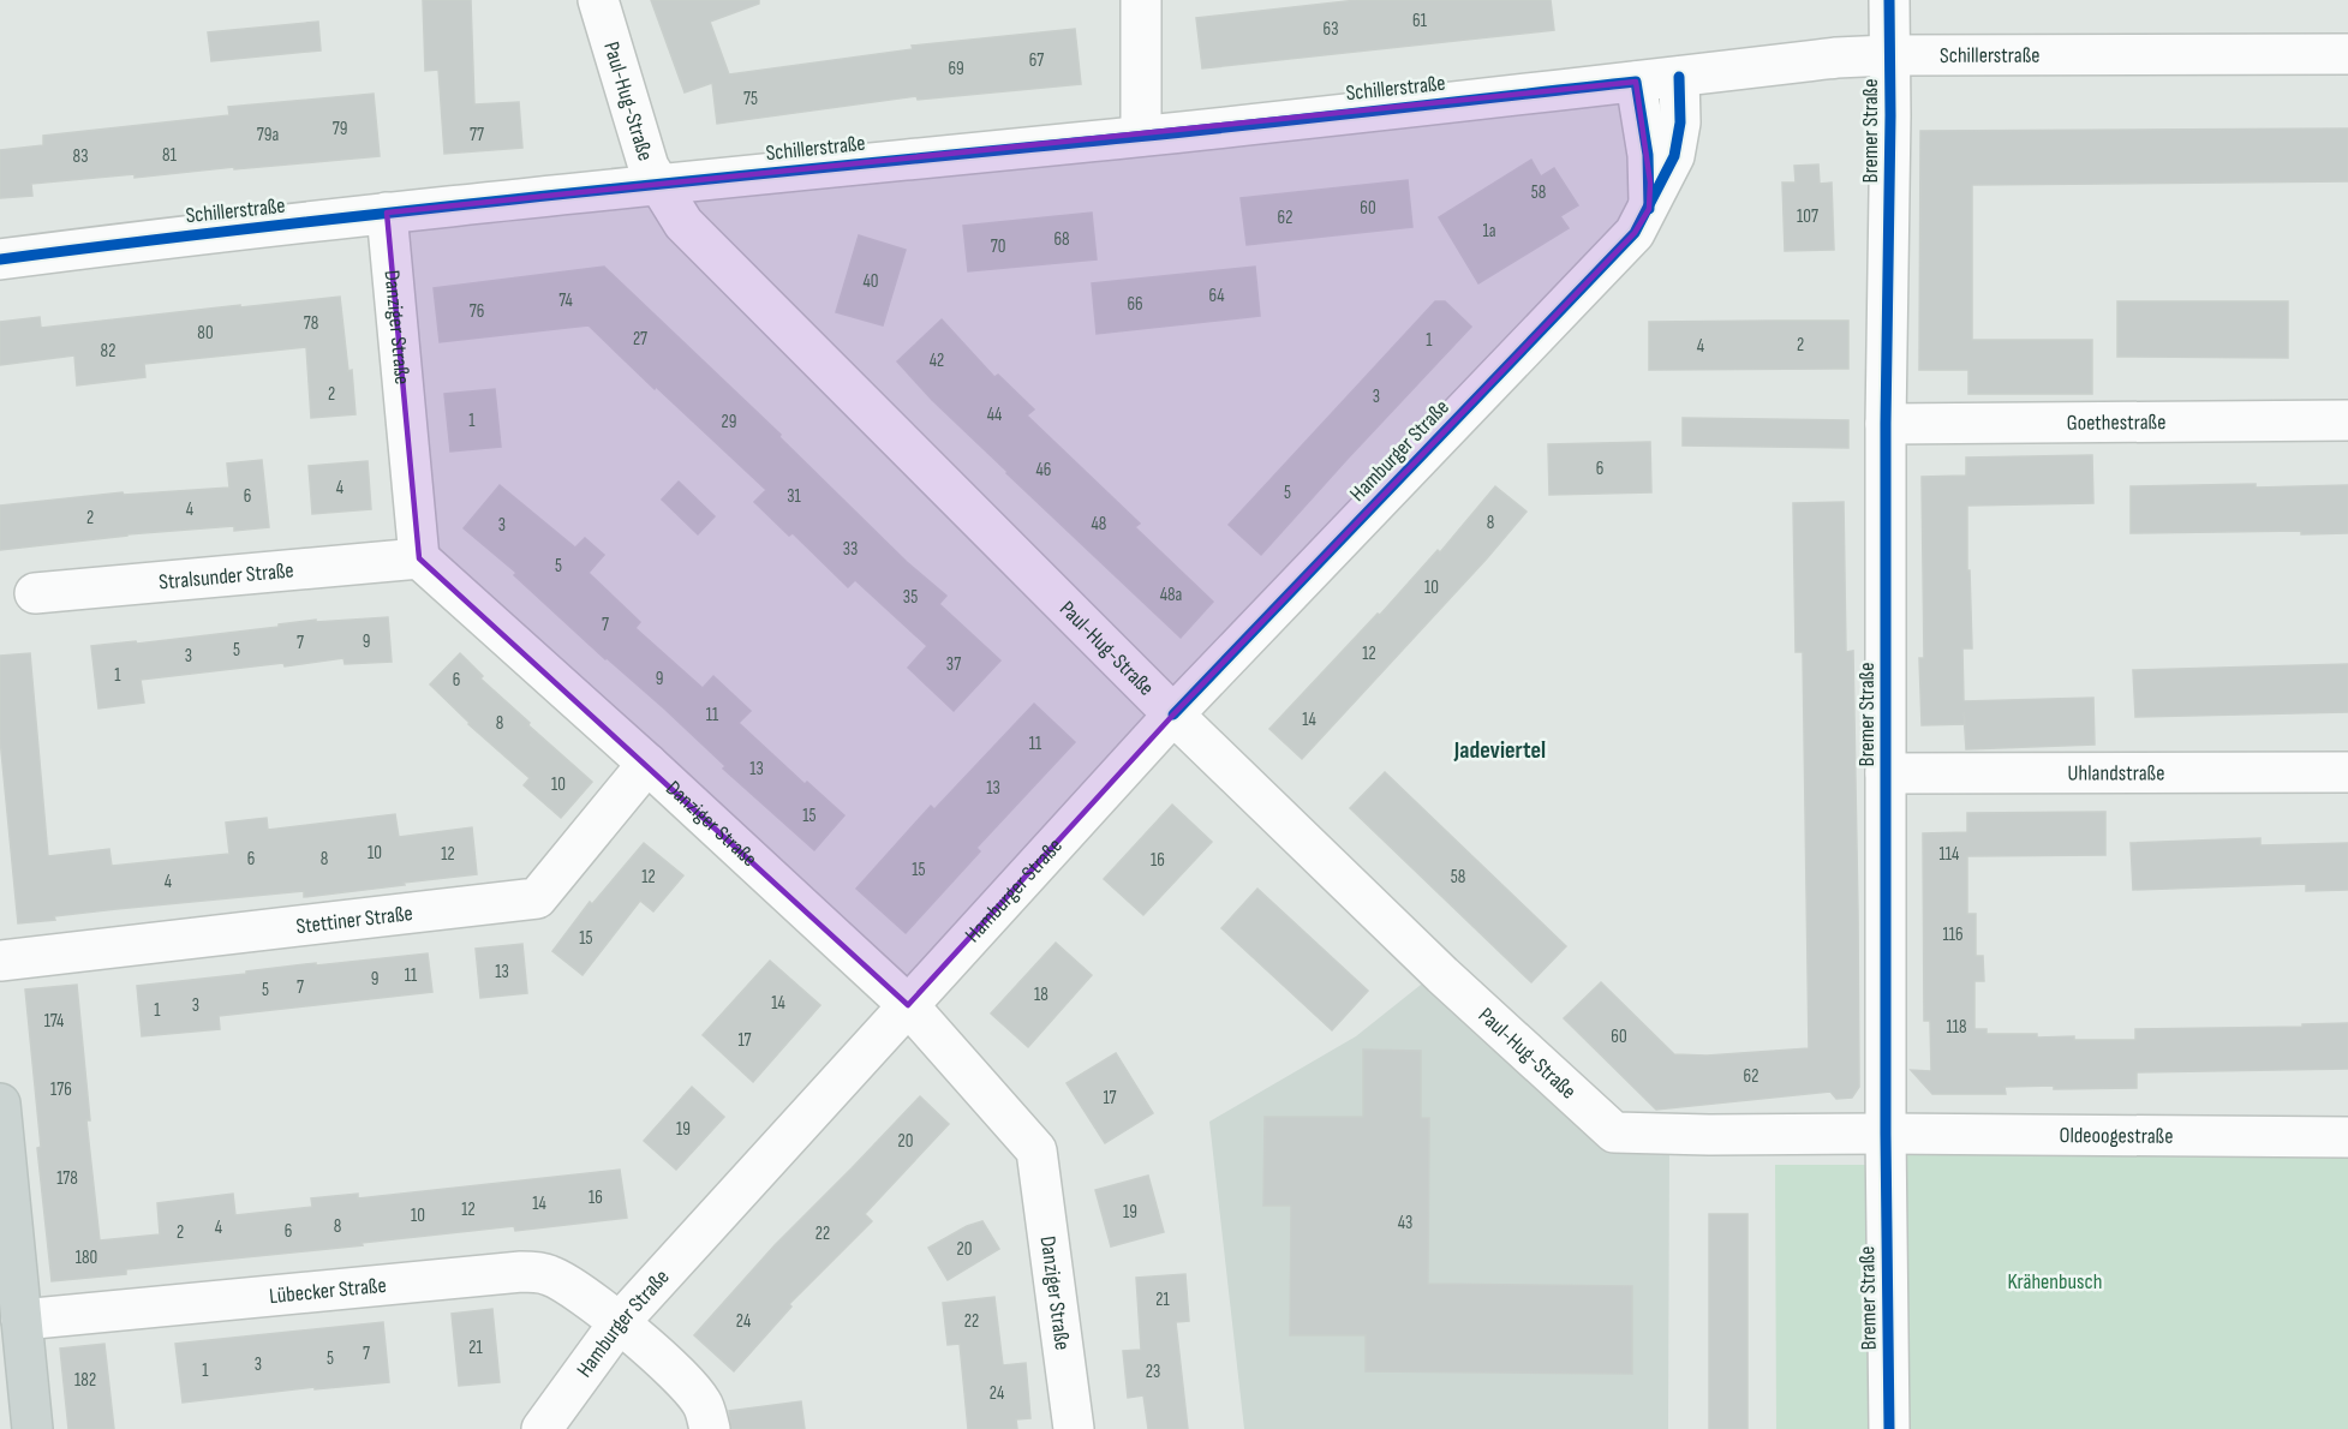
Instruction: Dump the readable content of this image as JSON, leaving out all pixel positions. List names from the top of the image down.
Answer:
{
  "streets": {
    "street": [
      "Schillerstraße",
      "Paul-Hug-Straße",
      "Bremer Straße",
      "Danziger Straße",
      "Goethestraße",
      "Hamburger Straße",
      "Stralsunder Straße",
      "Uhlandstraße",
      "Stettiner Straße",
      "Oldeoogestraße",
      "Lübecker Straße"
    ]
  },
  "crossings": [
    ["Schillerstraße", "Paul-Hug-Straße"],
    ["Schillerstraße", "Bremer Straße"],
    ["Schillerstraße", "Danziger Straße"],
    ["Schillerstraße", "Hamburger Straße"],
    ["Paul-Hug-Straße", "Bremer Straße"],
    ["Paul-Hug-Straße", "Hamburger Straße"],
    ["Paul-Hug-Straße", "Oldeoogestraße"],
    ["Bremer Straße", "Goethestraße"],
    ["Bremer Straße", "Uhlandstraße"],
    ["Bremer Straße", "Oldeoogestraße"],
    ["Danziger Straße", "Hamburger Straße"],
    ["Danziger Straße", "Stralsunder Straße"],
    ["Danziger Straße", "Stettiner Straße"],
    ["Hamburger Straße", "Lübecker Straße"]
  ],
  "districts": ["Jadeviertel"],
  "parks": ["Krähenbusch"],
  "house_numbers": [
    "61",
    "63",
    "67",
    "69",
    "75",
    "79",
    "79a",
    "77",
    "81",
    "83",
    "58",
    "60",
    "107",
    "62",
    "1a",
    "68",
    "70",
    "40",
    "64",
    "74",
    "66",
    "76",
    "78",
    "80",
    "27",
    "1",
    "2",
    "4",
    "82",
    "42",
    "2",
    "3",
    "44",
    "1",
    "29",
    "6",
    "46",
    "4",
    "5",
    "6",
    "31",
    "4",
    "2",
    "8",
    "48",
    "3",
    "33",
    "5",
    "10",
    "48a",
    "35",
    "7",
    "9",
    "7",
    "5",
    "12",
    "3",
    "37",
    "1",
    "9",
    "6",
    "11",
    "14",
    "8",
    "11",
    "13",
    "10",
    "13",
    "15",
    "10",
    "12",
    "114",
    "6",
    "8",
    "16",
    "15",
    "12",
    "58",
    "4",
    "116",
    "15",
    "13",
    "11",
    "9",
    "7",
    "5",
    "18",
    "14",
    "3",
    "1",
    "174",
    "118",
    "60",
    "17",
    "62",
    "176",
    "17",
    "19",
    "20",
    "178",
    "16",
    "14",
    "12",
    "19",
    "10",
    "43",
    "8",
    "4",
    "6",
    "2",
    "22",
    "20",
    "180",
    "21",
    "24",
    "22",
    "21",
    "7",
    "5",
    "3",
    "1",
    "23",
    "182",
    "24"
  ]
}
